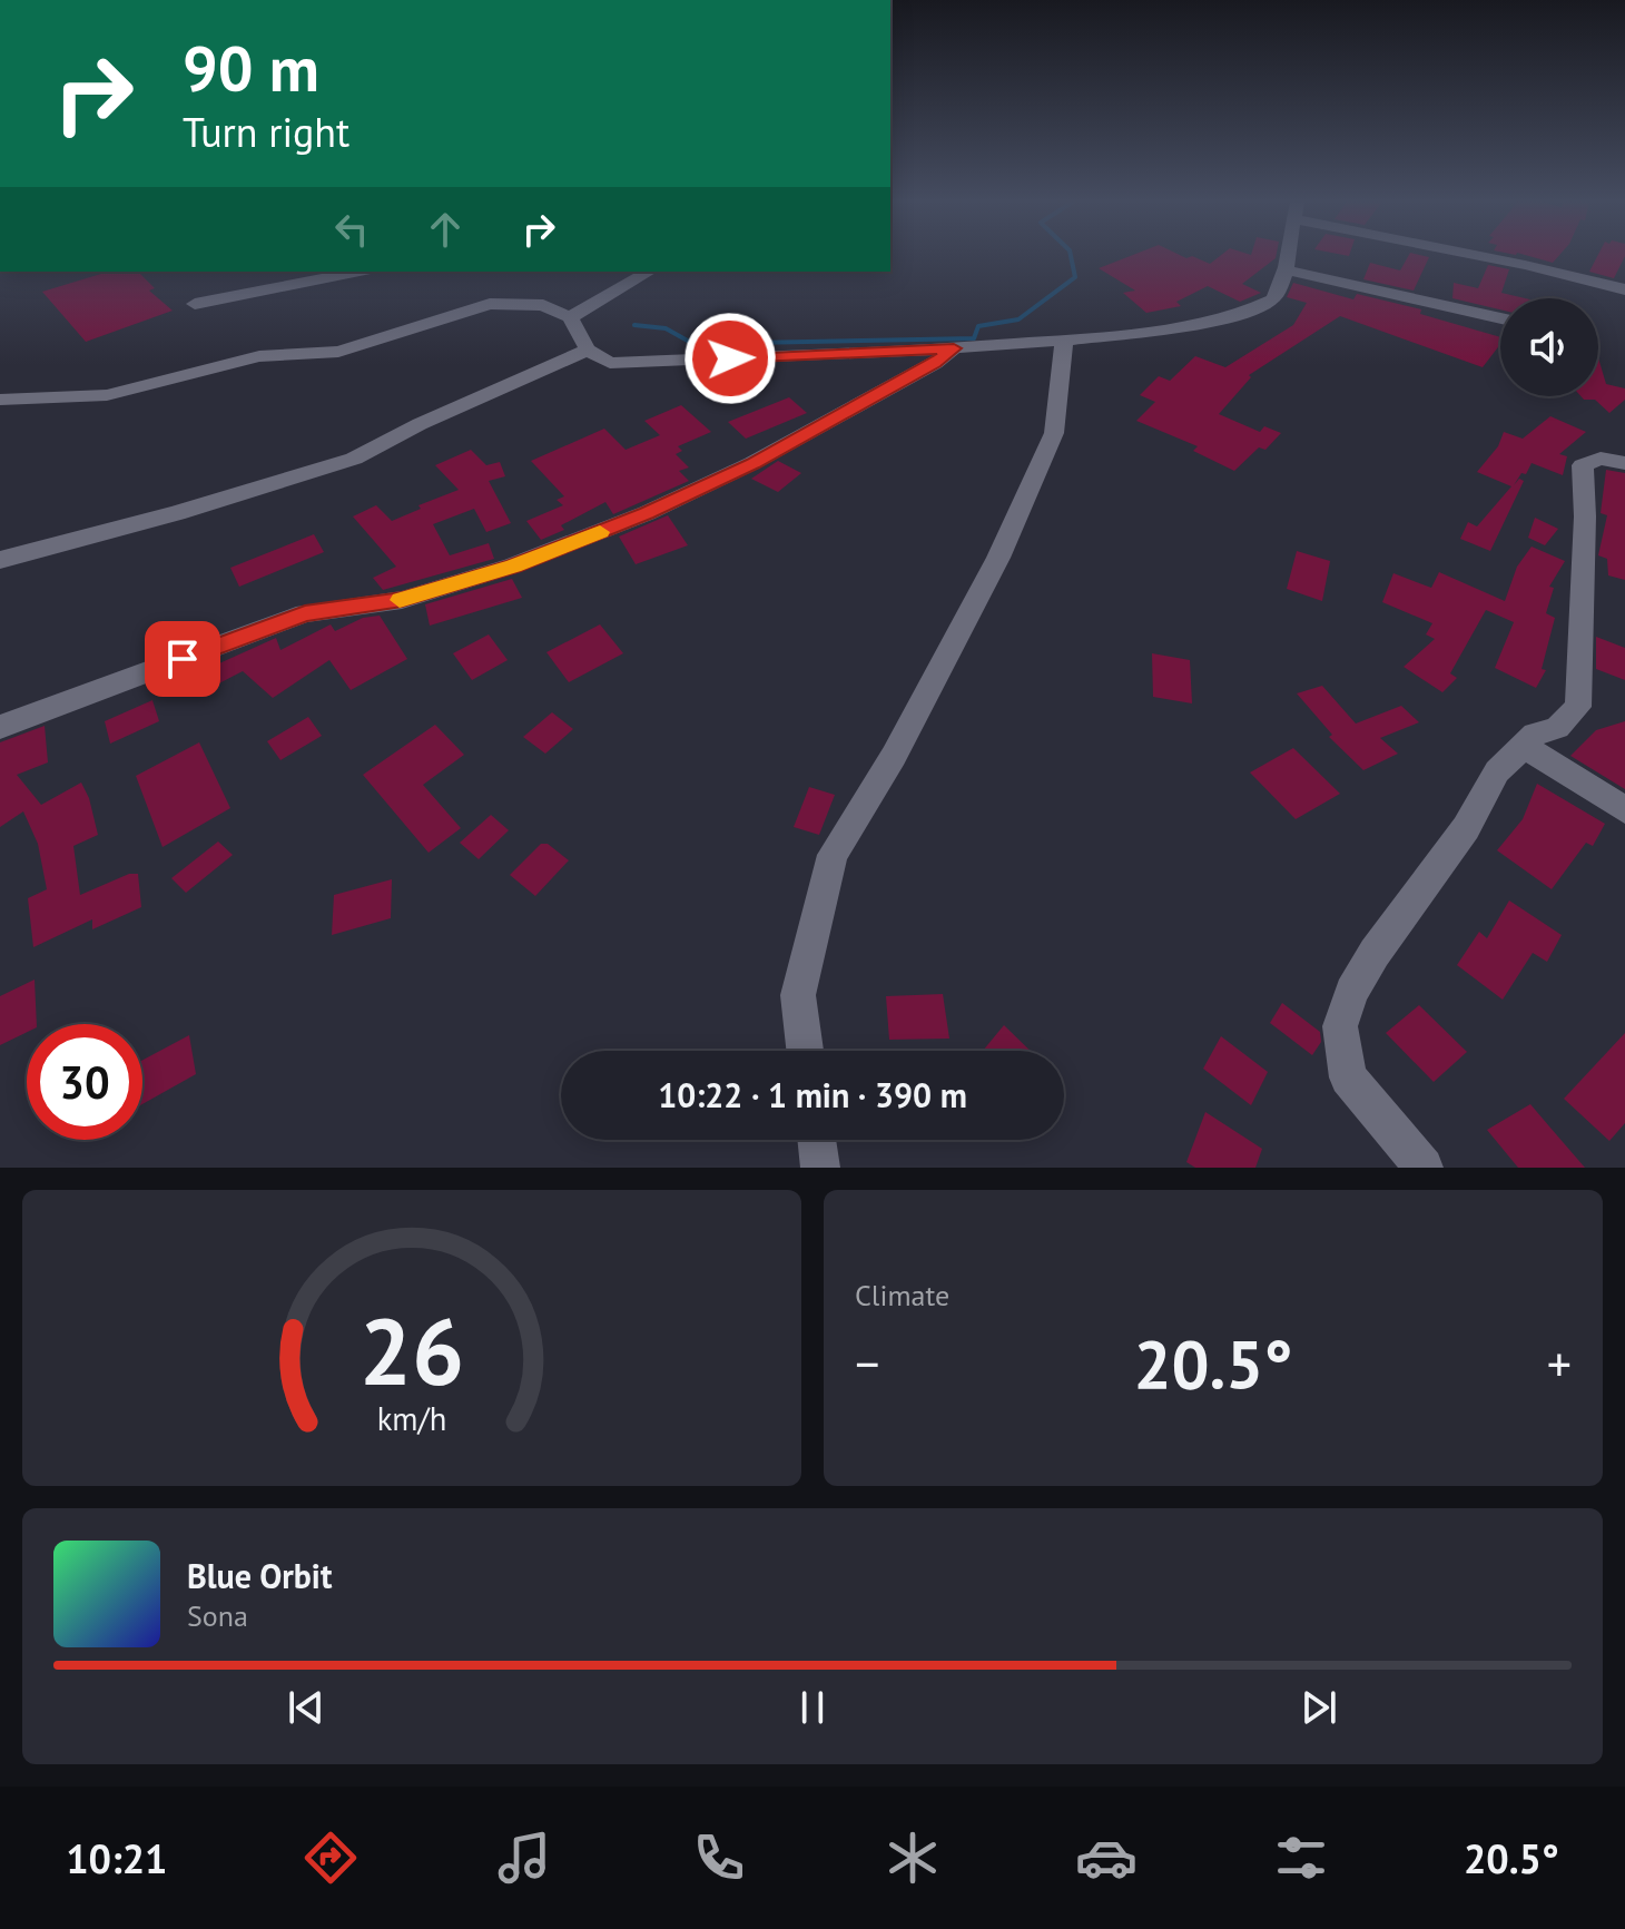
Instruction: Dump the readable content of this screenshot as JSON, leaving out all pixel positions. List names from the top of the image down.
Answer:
{
  "page": {
    "turn": ["90 m", "Turn right"],
    "limit": "30",
    "trip": "10:22 · 1 min · 390 m",
    "tile": "Climate",
    "heat": ["−", "20.5°", "+"],
    "song": ["Blue Orbit", "Sona"],
    "tabs": ["10:21", "20.5°"],
    "gauge": ["26", "km/h"]
  }
}
